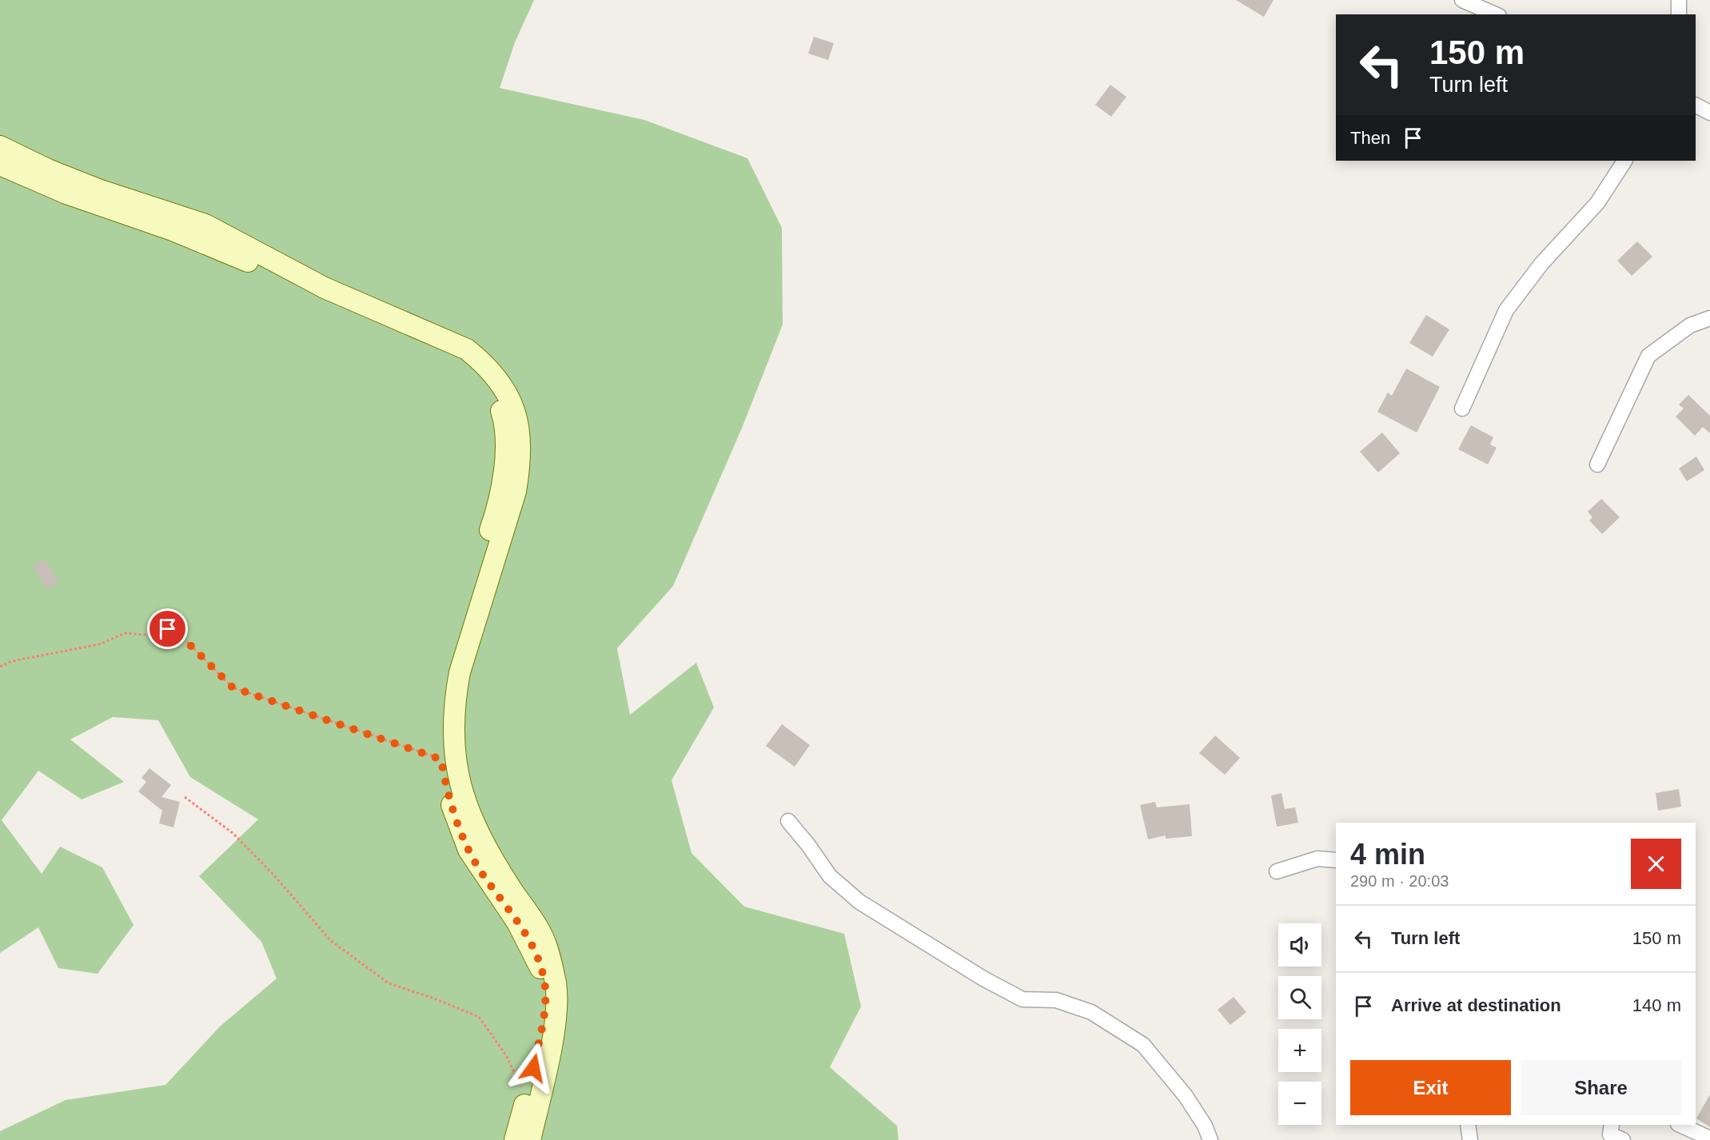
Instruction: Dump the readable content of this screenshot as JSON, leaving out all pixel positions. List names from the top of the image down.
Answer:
{
  "page": {
    "turn": ["150 m", "Turn left"],
    "then": "Then",
    "heading": ["4 min", "290 m · 20:03"],
    "list": [
      {
        "name": "Turn left",
        "value": "150 m"
      },
      {
        "name": "Arrive at destination",
        "value": "140 m"
      }
    ],
    "map_buttons": ["+", "−"],
    "buttons": ["Exit", "Share"]
  }
}
